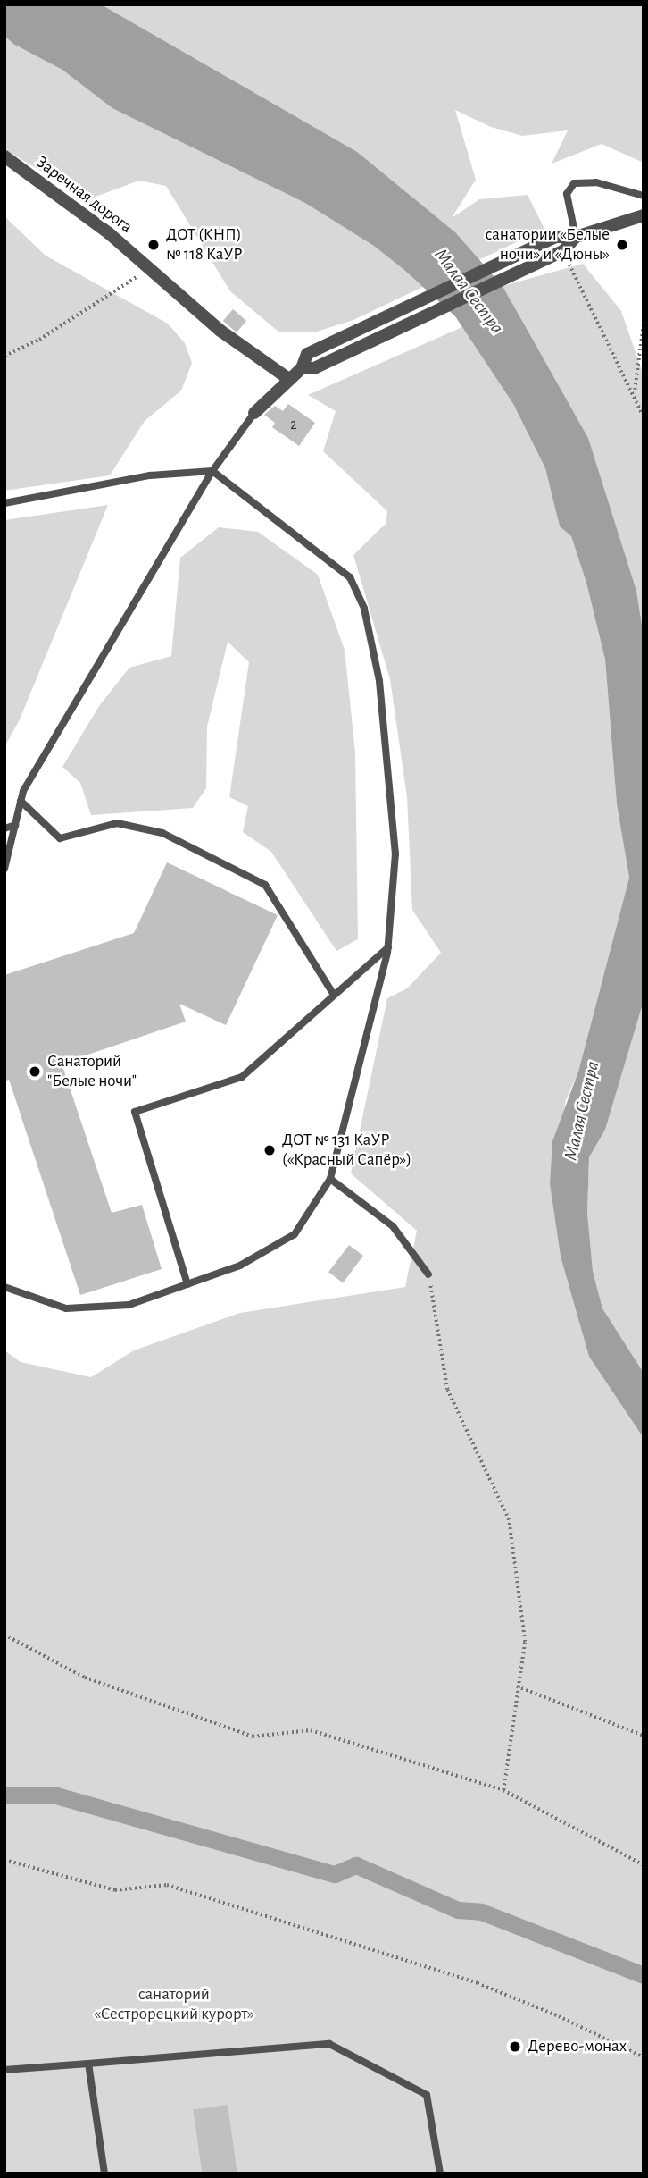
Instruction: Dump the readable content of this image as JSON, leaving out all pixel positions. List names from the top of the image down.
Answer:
{
  "streets": {
    "street": ["Заречная дорога"]
  },
  "water": ["Малая Сестра"],
  "parks": ["санаторий «Сестрорецкий курорт»"],
  "places": [
    "ДОТ (КНП) № 118 КаУР",
    "санатории «Белые ночи» и «Дюны»",
    "Санаторий \"Белые ночи\"",
    "ДОТ № 131 КаУР («Красный Сапёр»)",
    "Дерево-монах"
  ],
  "house_numbers": ["2"]
}
